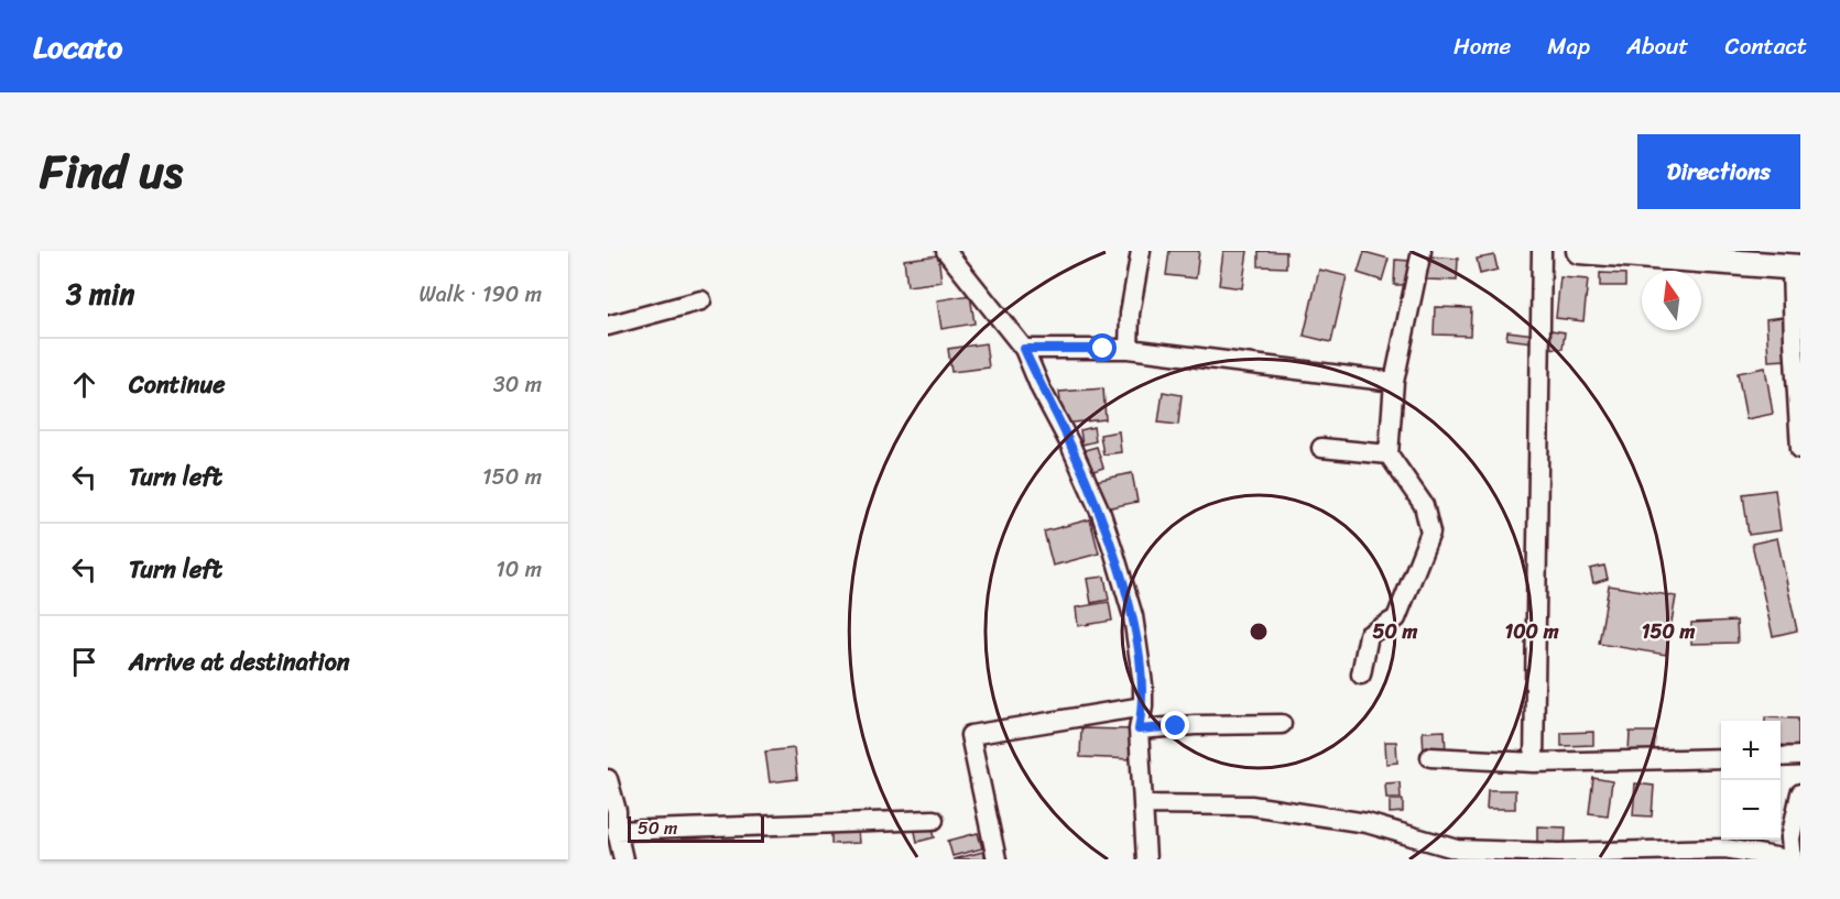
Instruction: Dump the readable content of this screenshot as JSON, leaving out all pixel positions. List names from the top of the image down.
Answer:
{
  "scale_bar": "50 m",
  "north": "top",
  "page": {
    "header": "Locato",
    "nav": [
      "Home",
      "Map",
      "About",
      "Contact"
    ],
    "title": "Find us",
    "buttons": "Directions",
    "heading": ["3 min", "Walk · 190 m"],
    "list": [
      ["Continue", "30 m"],
      ["Turn left", "150 m"],
      ["Turn left", "10 m"],
      "Arrive at destination"
    ],
    "map_buttons": ["+", "−"],
    "scale": "50 m"
  },
  "rings": ["50 m", "100 m", "150 m"]
}
